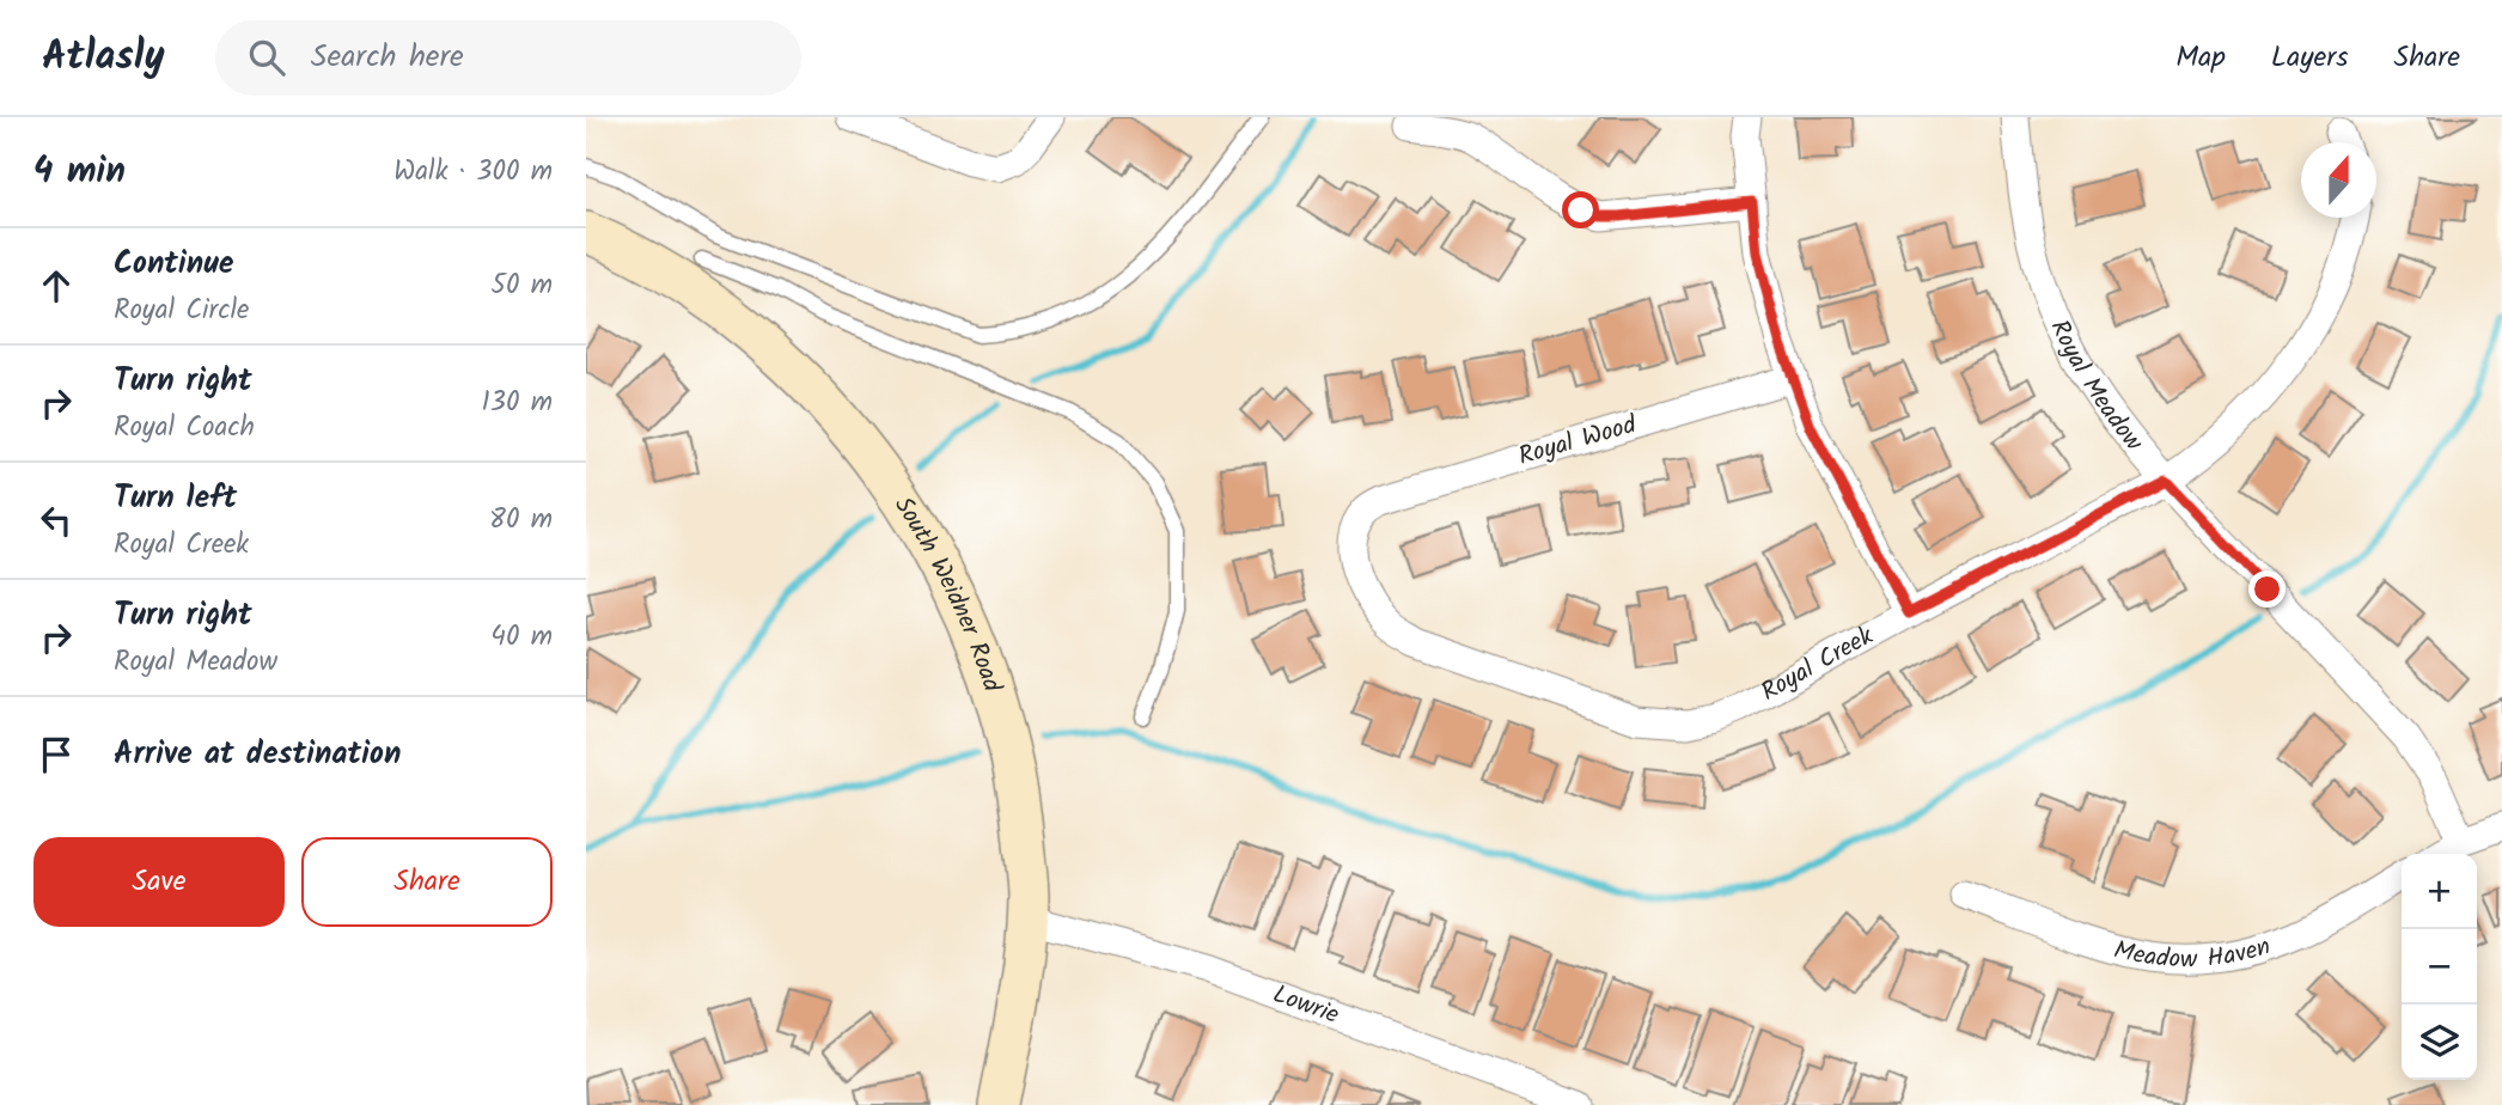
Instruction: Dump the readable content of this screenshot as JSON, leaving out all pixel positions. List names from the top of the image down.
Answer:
{
  "streets": {
    "main road": ["South Weidner Road"],
    "street": [
      "Royal Meadow",
      "Royal Wood",
      "Royal Creek",
      "Meadow Haven",
      "Lowrie"
    ]
  },
  "crossings": [
    ["Royal Meadow", "Royal Creek"],
    ["Royal Wood", "Royal Creek"],
    ["South Weidner Road", "Lowrie"]
  ],
  "north": "top",
  "page": {
    "header": "Atlasly",
    "search": "Search here",
    "nav": ["Map", "Layers", "Share"],
    "heading": ["4 min", "Walk · 300 m"],
    "list": [
      ["Continue", "Royal Circle", "50 m"],
      ["Turn right", "Royal Coach", "130 m"],
      ["Turn left", "Royal Creek", "80 m"],
      ["Turn right", "Royal Meadow", "40 m"],
      "Arrive at destination"
    ],
    "buttons": ["Save", "Share"],
    "map_buttons": ["+", "−"]
  }
}
